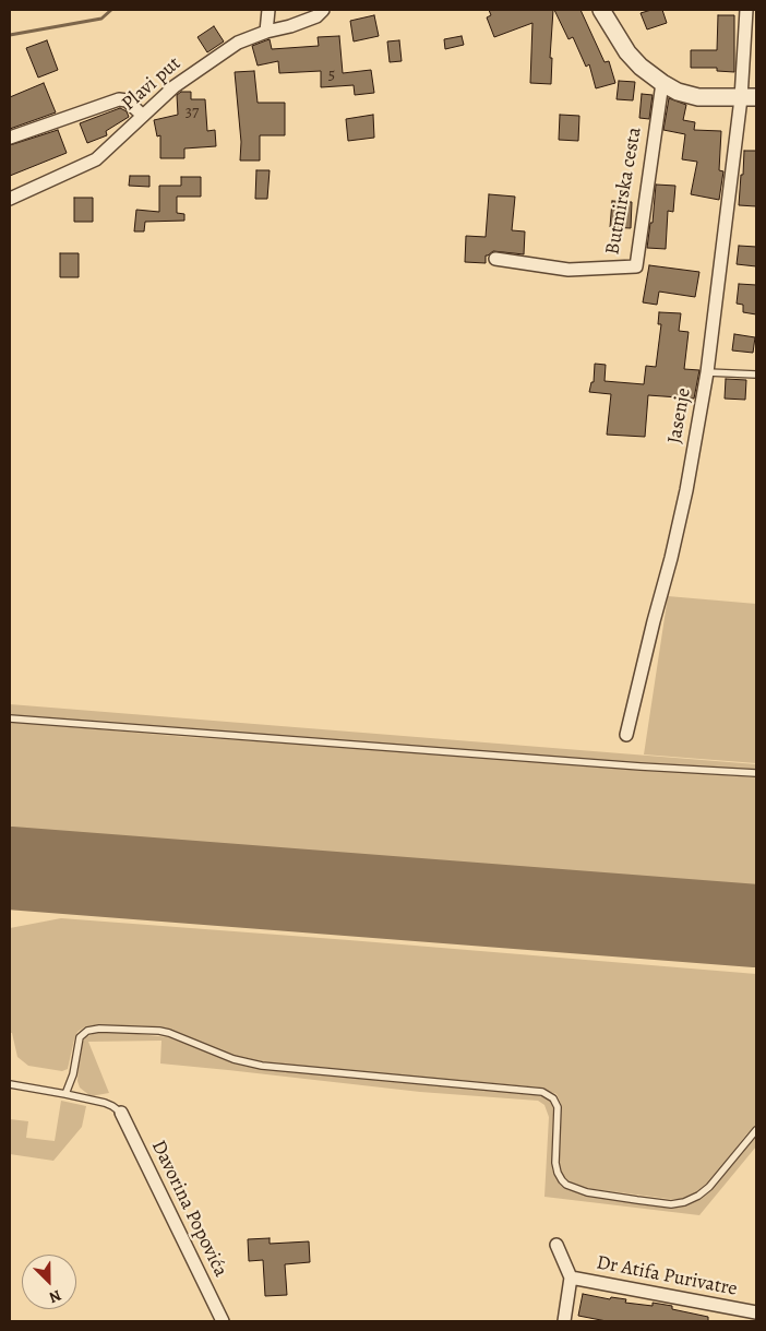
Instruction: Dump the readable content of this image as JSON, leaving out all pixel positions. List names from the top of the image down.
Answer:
{
  "streets": {
    "street": [
      "Plavi put",
      "Butmirska cesta",
      "Jasenje",
      "Davorina Popovića",
      "Dr Atifa Purivatre"
    ]
  },
  "house_numbers": ["5", "37"],
  "north": "bottom right"
}
